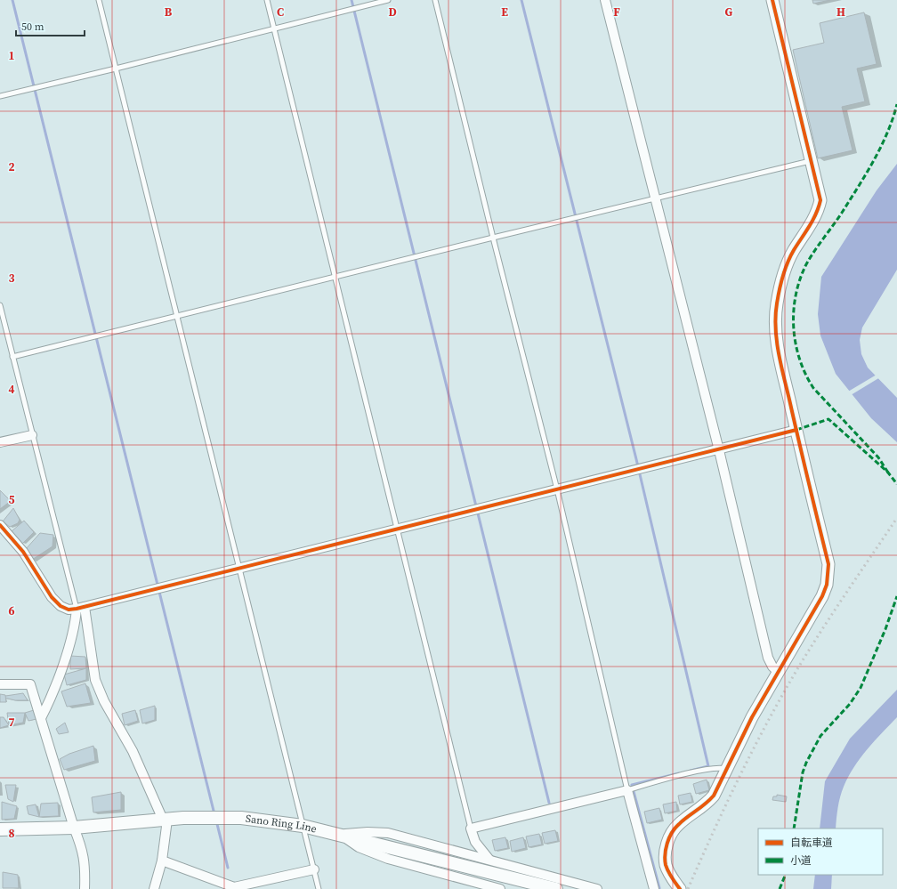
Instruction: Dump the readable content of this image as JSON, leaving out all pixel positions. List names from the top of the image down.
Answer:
{
  "streets": {
    "main road": ["Sano Ring Line"]
  },
  "legend": ["自転車道", "小道"],
  "scale_bar": "50 m",
  "grid": {
    "columns": [
      "B",
      "C",
      "D",
      "E",
      "F",
      "G",
      "H"
    ],
    "rows": [
      "1",
      "2",
      "3",
      "4",
      "5",
      "6",
      "7",
      "8"
    ]
  }
}
